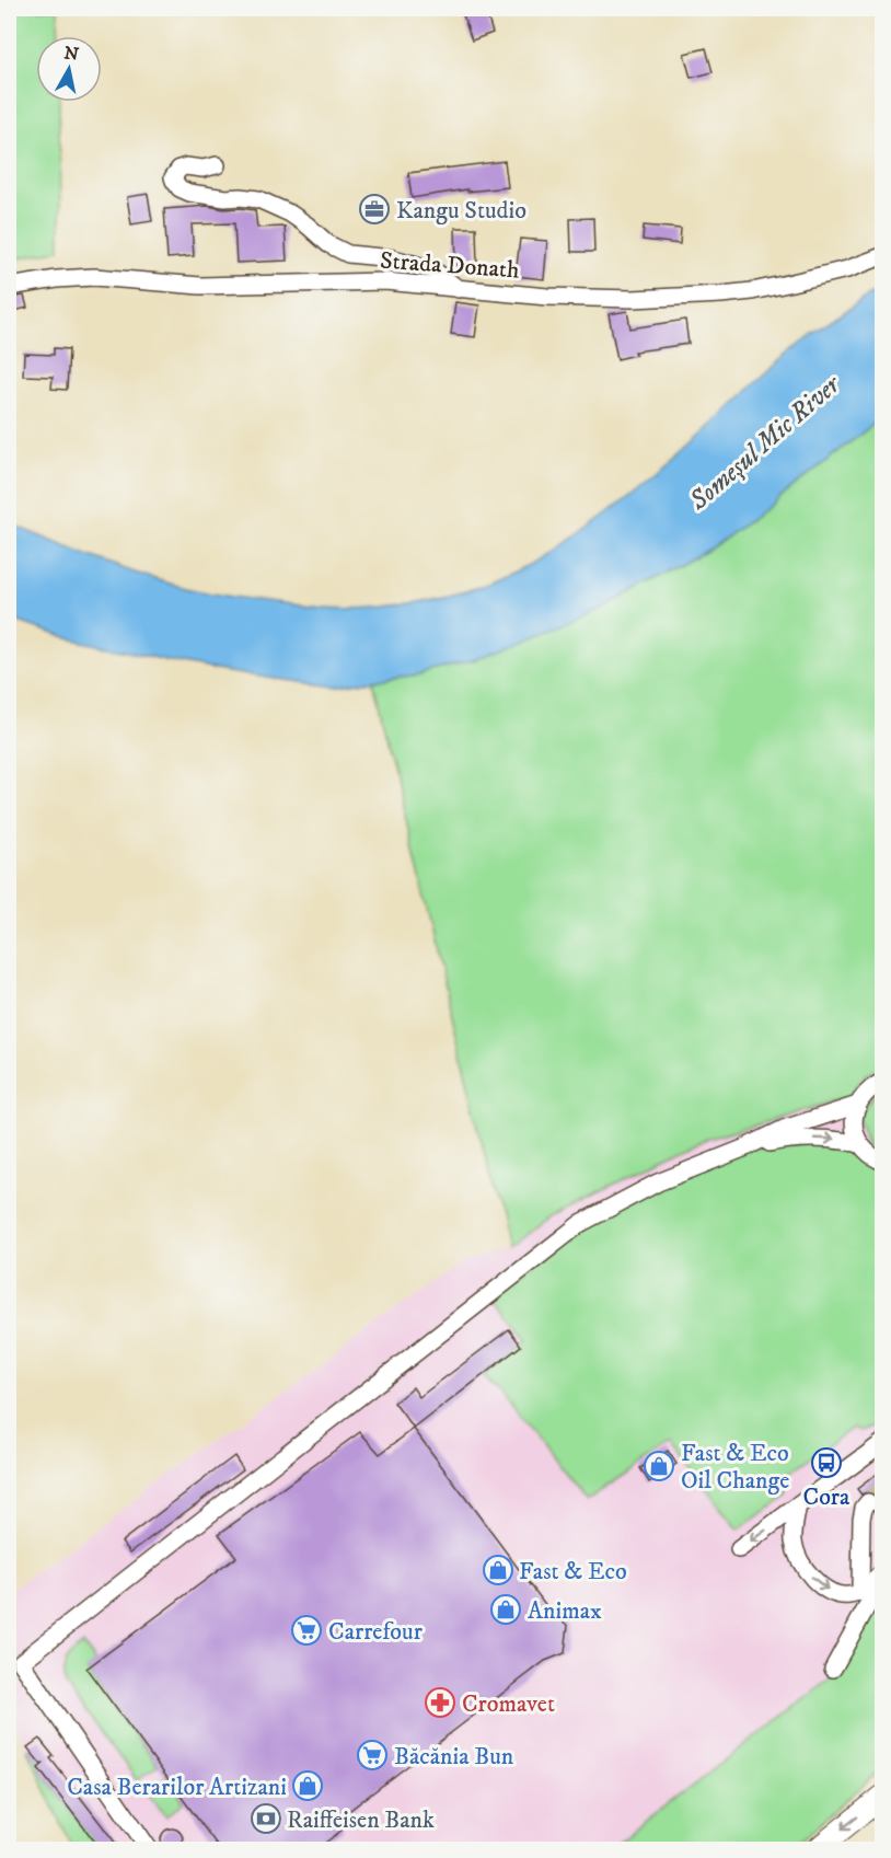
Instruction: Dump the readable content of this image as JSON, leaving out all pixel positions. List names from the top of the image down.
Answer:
{
  "streets": {
    "street": ["Strada Donath"]
  },
  "water": ["Someşul Mic River"],
  "places": {
    "office": ["Kangu Studio"],
    "bus stop": ["Cora"],
    "shop": [
      "Fast & Eco Oil Change",
      "Fast & Eco",
      "Animax",
      "Casa Berarilor Artizani"
    ],
    "supermarket": ["Carrefour", "Băcănia Bun"],
    "pharmacy": ["Cromavet"],
    "bank": ["Raiffeisen Bank"]
  },
  "north": "top"
}
